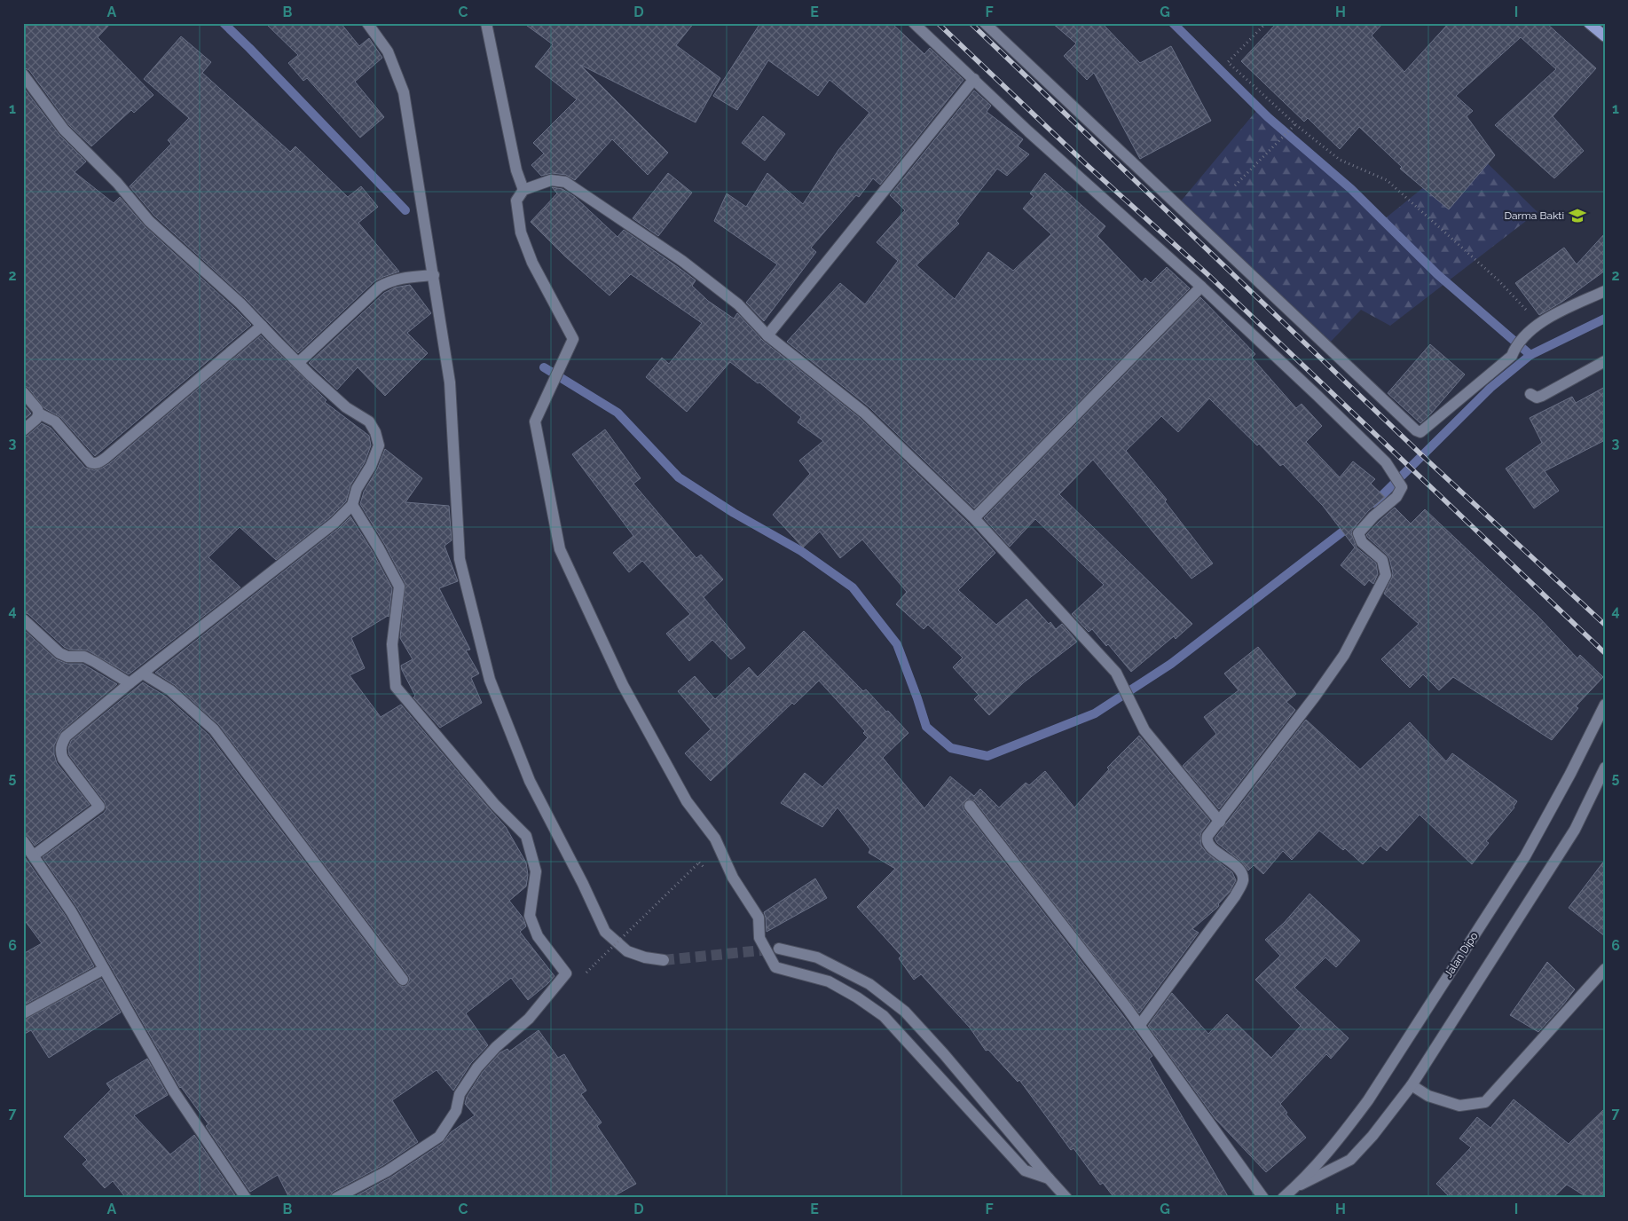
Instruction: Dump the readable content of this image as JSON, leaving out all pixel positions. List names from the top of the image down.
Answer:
{
  "streets": {
    "street": ["Jalan Dipo"]
  },
  "places": {
    "school or university": ["Darma Bakti"]
  },
  "grid": {
    "columns": [
      "A",
      "B",
      "C",
      "D",
      "E",
      "F",
      "G",
      "H",
      "I"
    ],
    "rows": [
      "1",
      "2",
      "3",
      "4",
      "5",
      "6",
      "7"
    ]
  }
}
